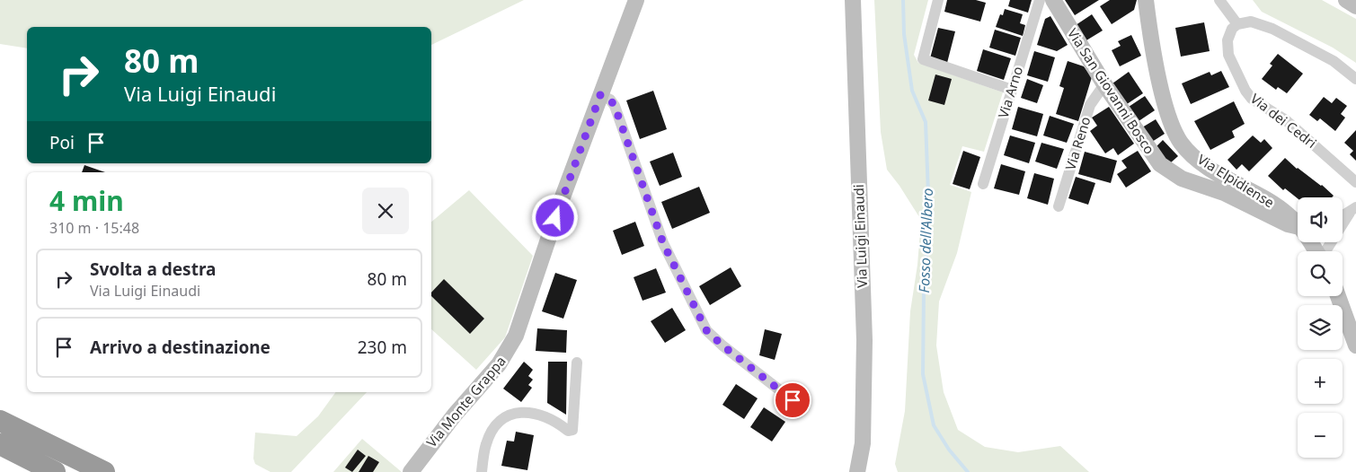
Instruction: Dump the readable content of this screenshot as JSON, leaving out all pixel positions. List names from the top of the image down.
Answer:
{
  "streets": {
    "street": [
      "Via San Giovanni Bosco",
      "Via Arno",
      "Via dei Cedri",
      "Via Reno",
      "Via Elpidiense",
      "Via Luigi Einaudi",
      "Via Monte Grappa"
    ]
  },
  "crossings": [
    ["Via San Giovanni Bosco", "Via Reno"]
  ],
  "water": ["Fosso dell'Albero"],
  "page": {
    "turn": ["80 m", "Via Luigi Einaudi"],
    "then": "Poi",
    "heading": ["4 min", "310 m · 15:48"],
    "map_buttons": ["+", "−"],
    "list": [
      {
        "name": "Svolta a destra",
        "note": "Via Luigi Einaudi",
        "value": "80 m"
      },
      {
        "name": "Arrivo a destinazione",
        "value": "230 m"
      }
    ]
  }
}
